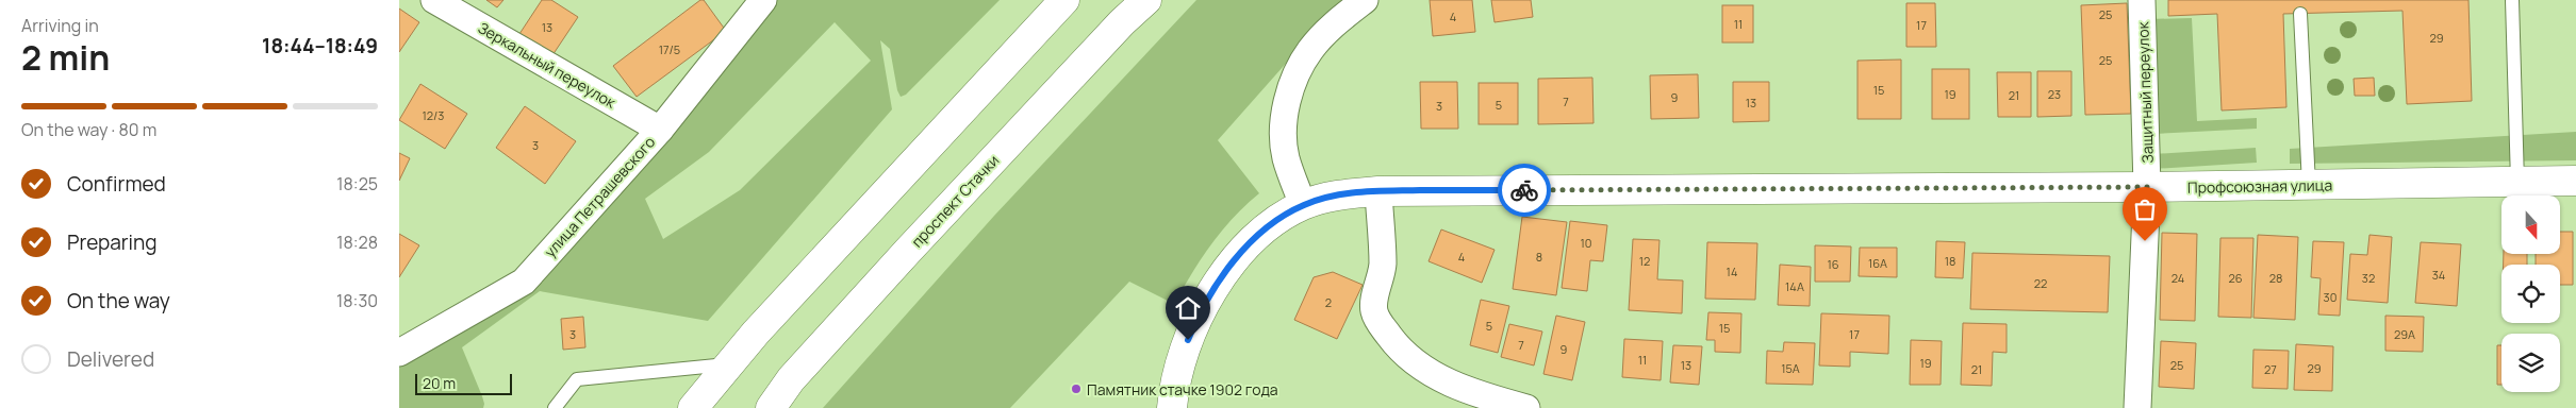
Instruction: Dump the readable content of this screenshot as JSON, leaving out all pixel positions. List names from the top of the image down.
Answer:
{
  "streets": {
    "main road": ["Профсоюзная улица", "проспект Стачки"],
    "street": ["Зеркальный переулок", "Защитный переулок", "улица Петрашевского"]
  },
  "crossings": [
    ["Зеркальный переулок", "улица Петрашевского"],
    ["Защитный переулок", "Профсоюзная улица"]
  ],
  "places": ["Памятник стачке 1902 года"],
  "house_numbers": [
    "25",
    "4",
    "11",
    "17",
    "13",
    "29",
    "17/5",
    "25",
    "15",
    "19",
    "23",
    "21",
    "9",
    "7",
    "13",
    "5",
    "3",
    "12/3",
    "3",
    "10",
    "4",
    "8",
    "12",
    "18",
    "16А",
    "16",
    "14",
    "34",
    "24",
    "26",
    "28",
    "32",
    "22",
    "14А",
    "30",
    "2",
    "5",
    "15",
    "3",
    "17",
    "29А",
    "7",
    "9",
    "11",
    "19",
    "13",
    "25",
    "15А",
    "29",
    "21",
    "27"
  ],
  "scale_bar": "20 m",
  "north": "bottom",
  "page": {
    "heading": ["2 min", "Arriving in", "18:44–18:49"],
    "bar": "On the way · 80 m",
    "list": [
      ["Confirmed", "18:25"],
      ["Preparing", "18:28"],
      ["On the way", "18:30"],
      "Delivered"
    ],
    "scale": "20 m"
  }
}
